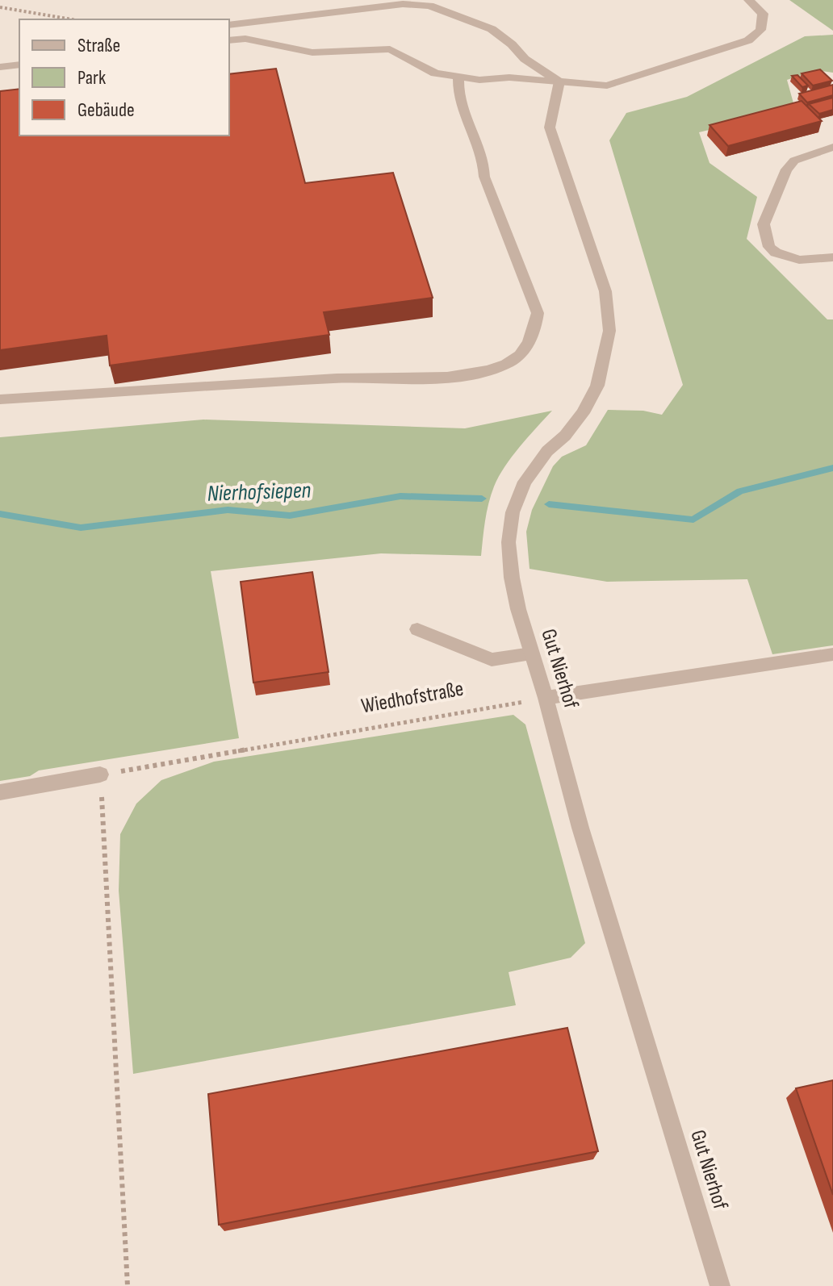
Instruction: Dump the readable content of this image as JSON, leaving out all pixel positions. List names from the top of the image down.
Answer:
{
  "streets": {
    "street": ["Gut Nierhof"],
    "path": ["Wiedhofstraße"]
  },
  "crossings": [
    ["Gut Nierhof", "Wiedhofstraße"]
  ],
  "water": ["Nierhofsiepen"],
  "legend": ["Straße", "Park", "Gebäude"]
}
